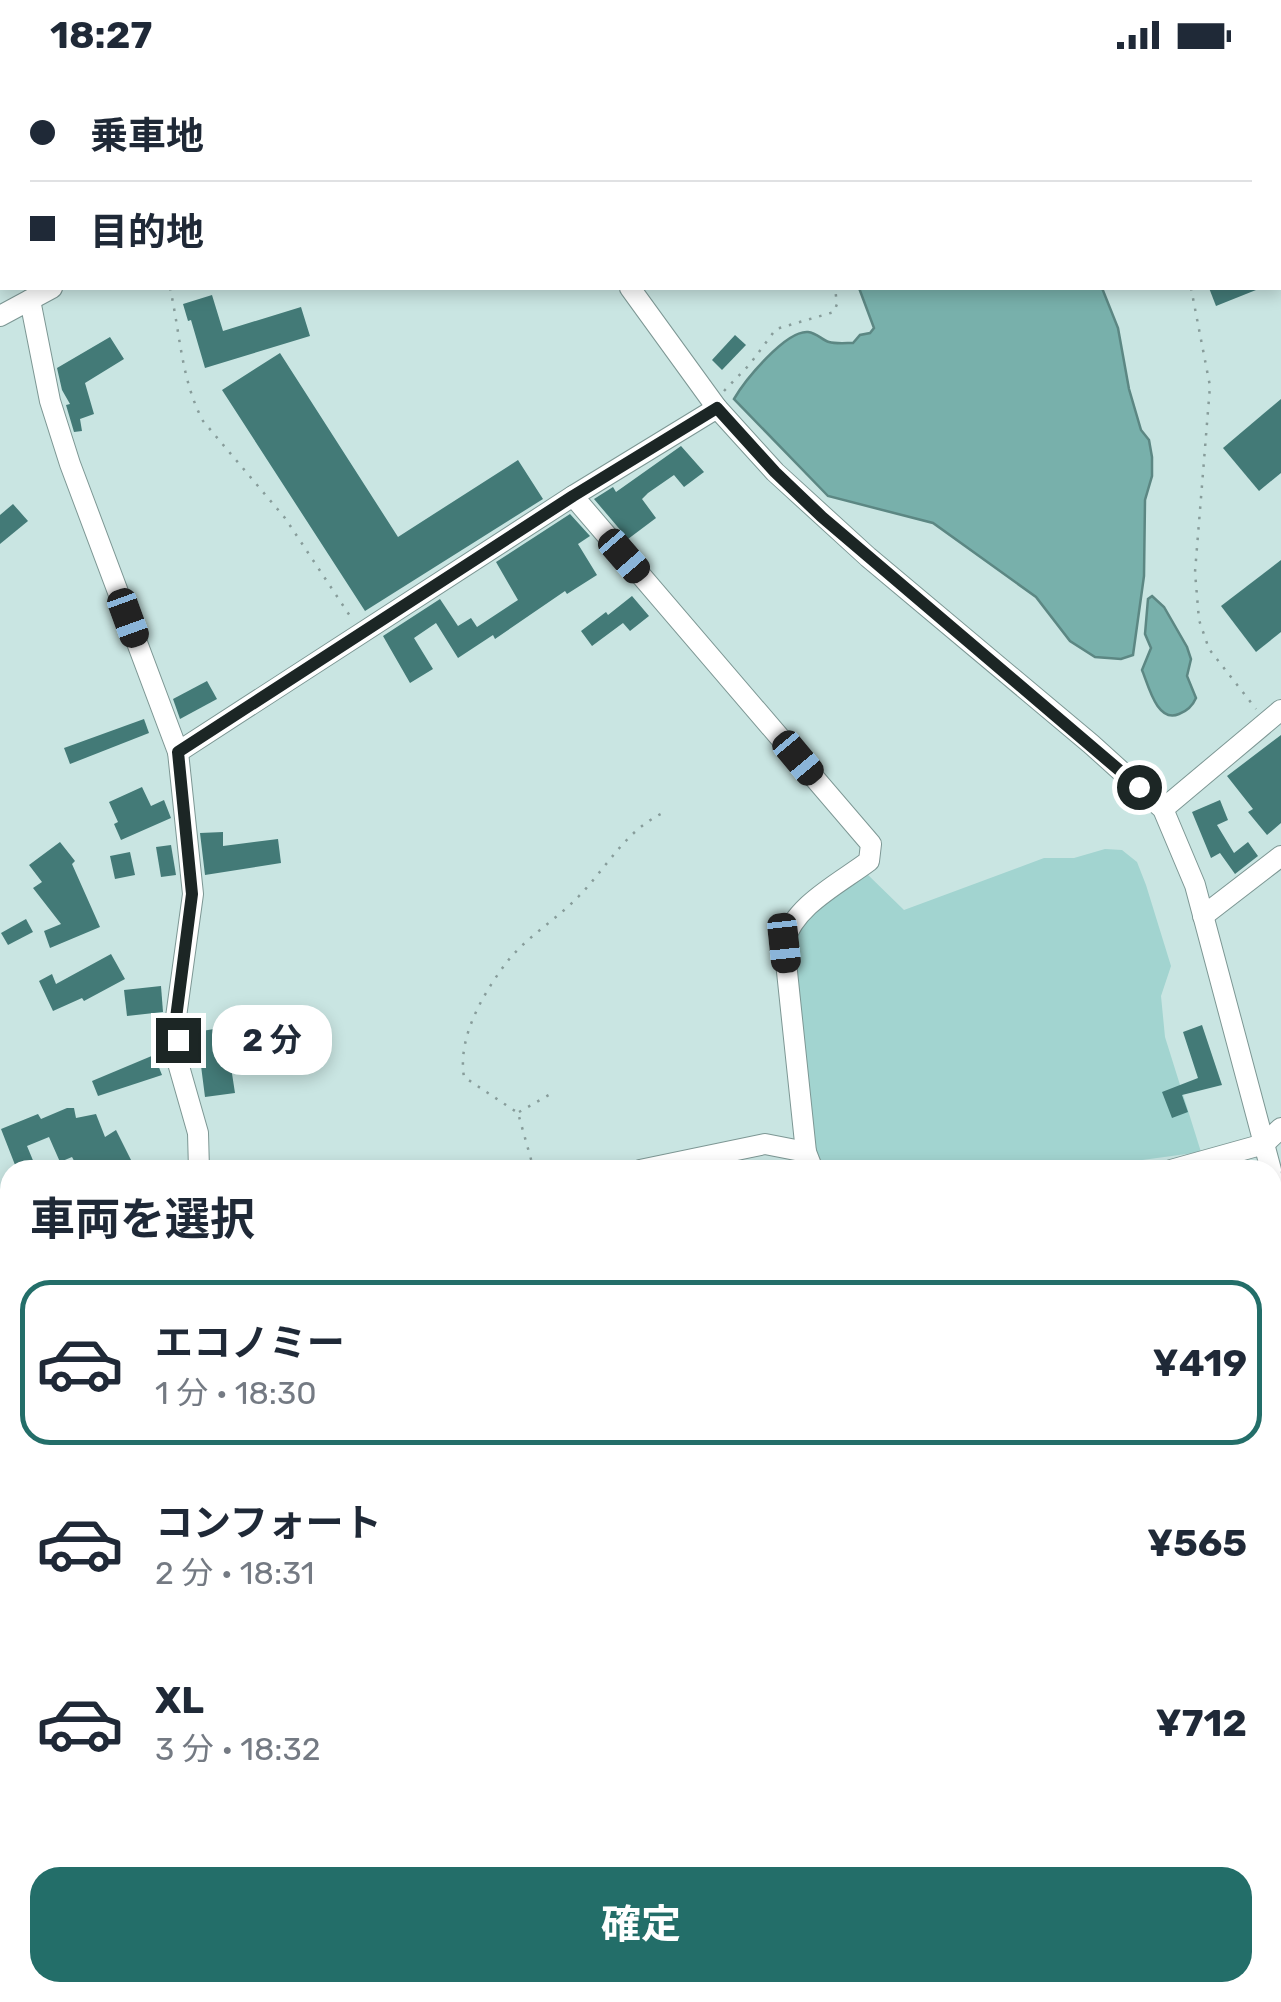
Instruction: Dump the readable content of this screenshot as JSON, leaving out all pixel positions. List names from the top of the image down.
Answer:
{
  "page": {
    "status": "18:27",
    "banner": ["乗車地", "目的地"],
    "bubble": "2 分",
    "heading": "車両を選択",
    "list": [
      {
        "name": "エコノミー",
        "note": "1 分 · 18:30",
        "value": "¥419"
      },
      {
        "name": "コンフォート",
        "note": "2 分 · 18:31",
        "value": "¥565"
      },
      {
        "name": "XL",
        "note": "3 分 · 18:32",
        "value": "¥712"
      }
    ],
    "buttons": "確定"
  }
}
